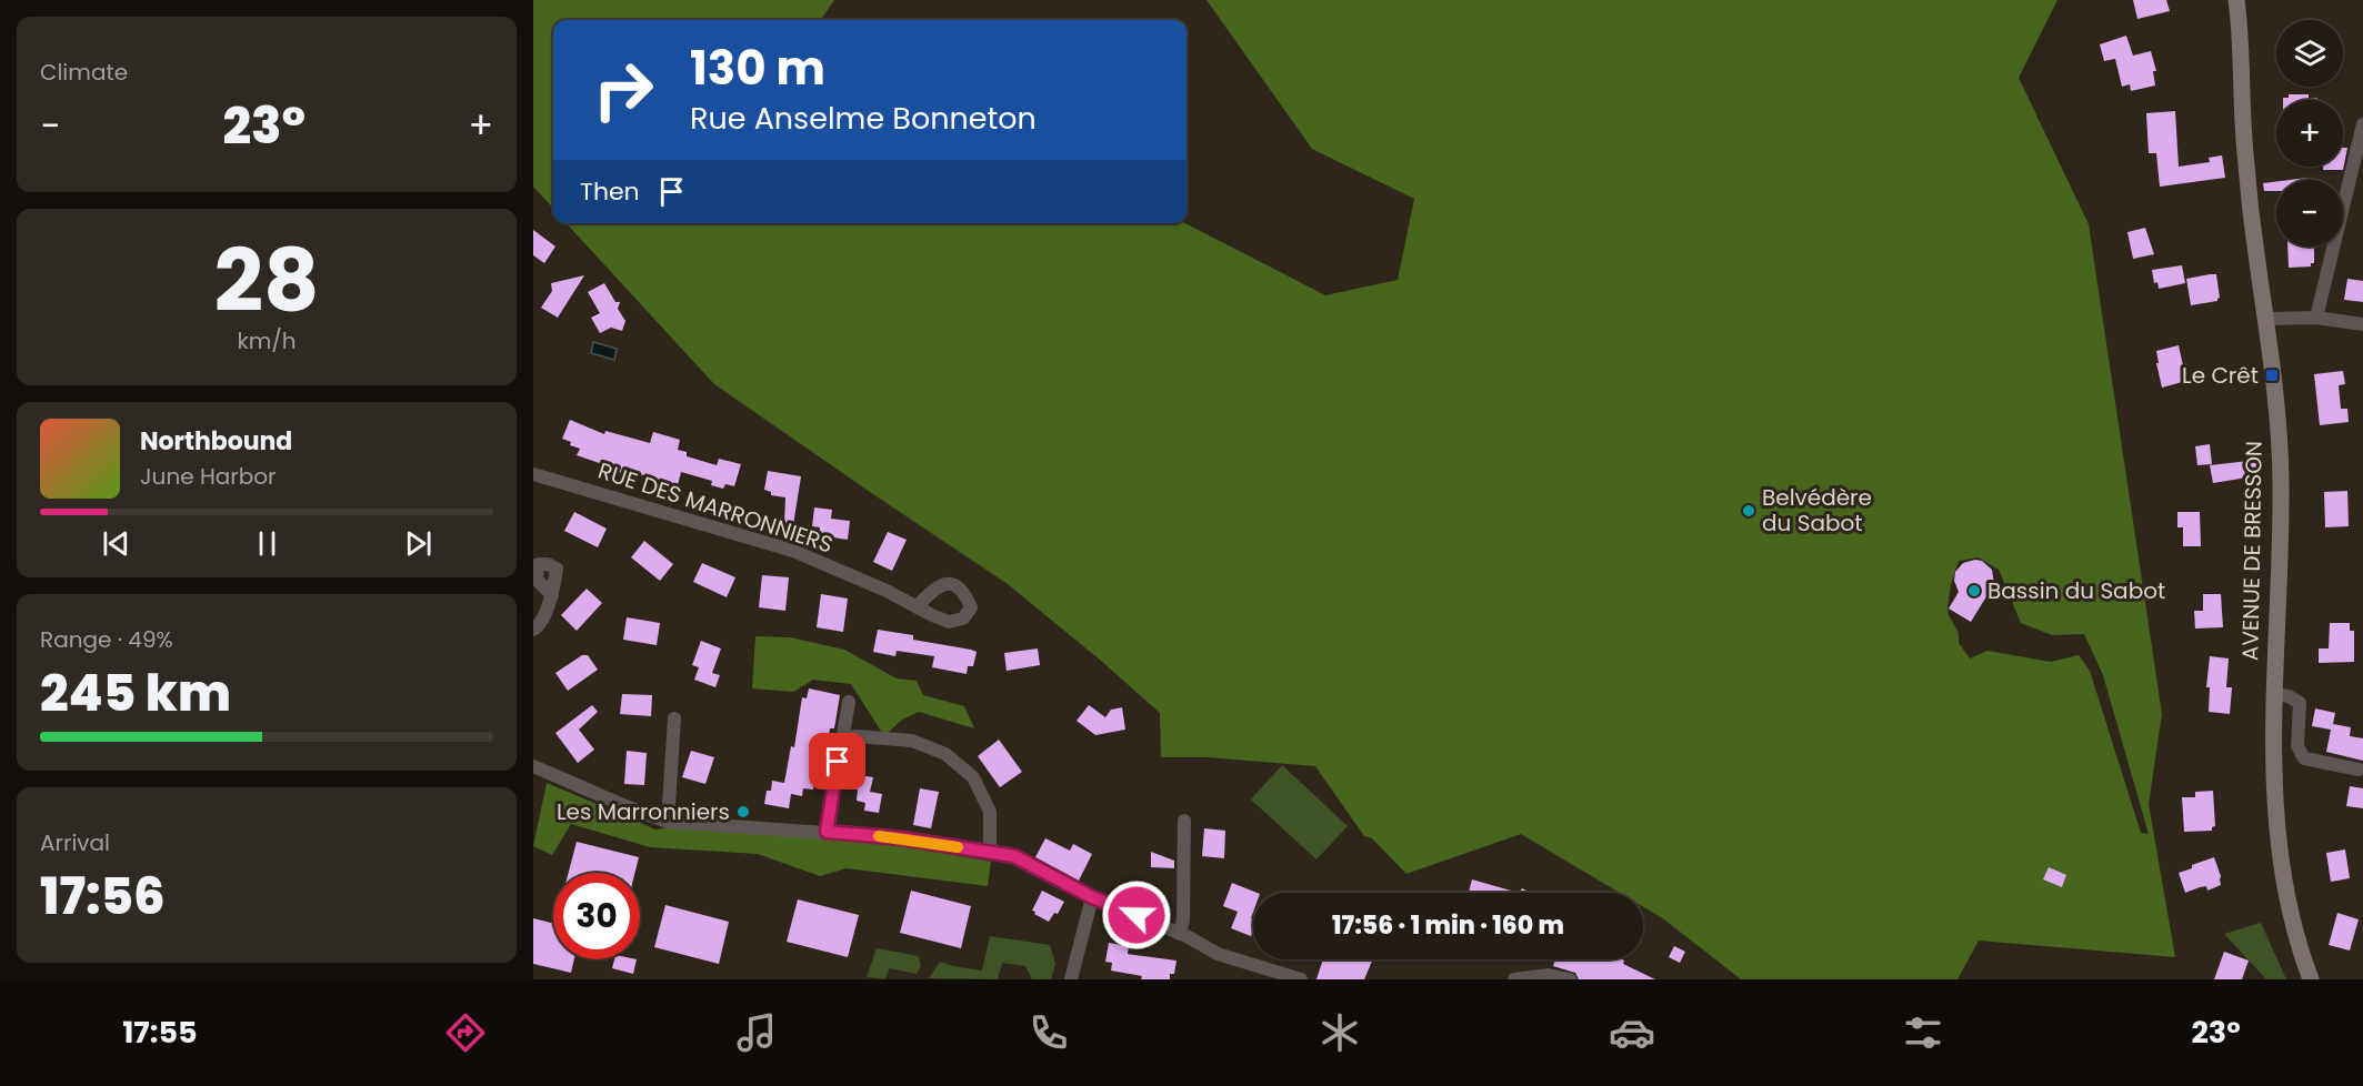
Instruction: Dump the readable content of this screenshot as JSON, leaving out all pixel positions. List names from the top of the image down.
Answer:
{
  "streets": {
    "street": ["RUE DES MARRONNIERS", "AVENUE DE BRESSON"]
  },
  "places": {
    "transit": ["Le Crêt"],
    "other": ["Belvédère du Sabot", "Bassin du Sabot", "Les Marronniers"]
  },
  "page": {
    "tile": [
      "Climate",
      ["28", "km/h"],
      ["Range · 49%", "245 km"],
      ["Arrival", "17:56"]
    ],
    "map_buttons": ["+", "−"],
    "turn": ["130 m", "Rue Anselme Bonneton"],
    "heat": ["−", "23°", "+"],
    "then": "Then",
    "song": ["Northbound", "June Harbor"],
    "limit": "30",
    "trip": "17:56 · 1 min · 160 m",
    "tabs": ["17:55", "23°"]
  }
}
